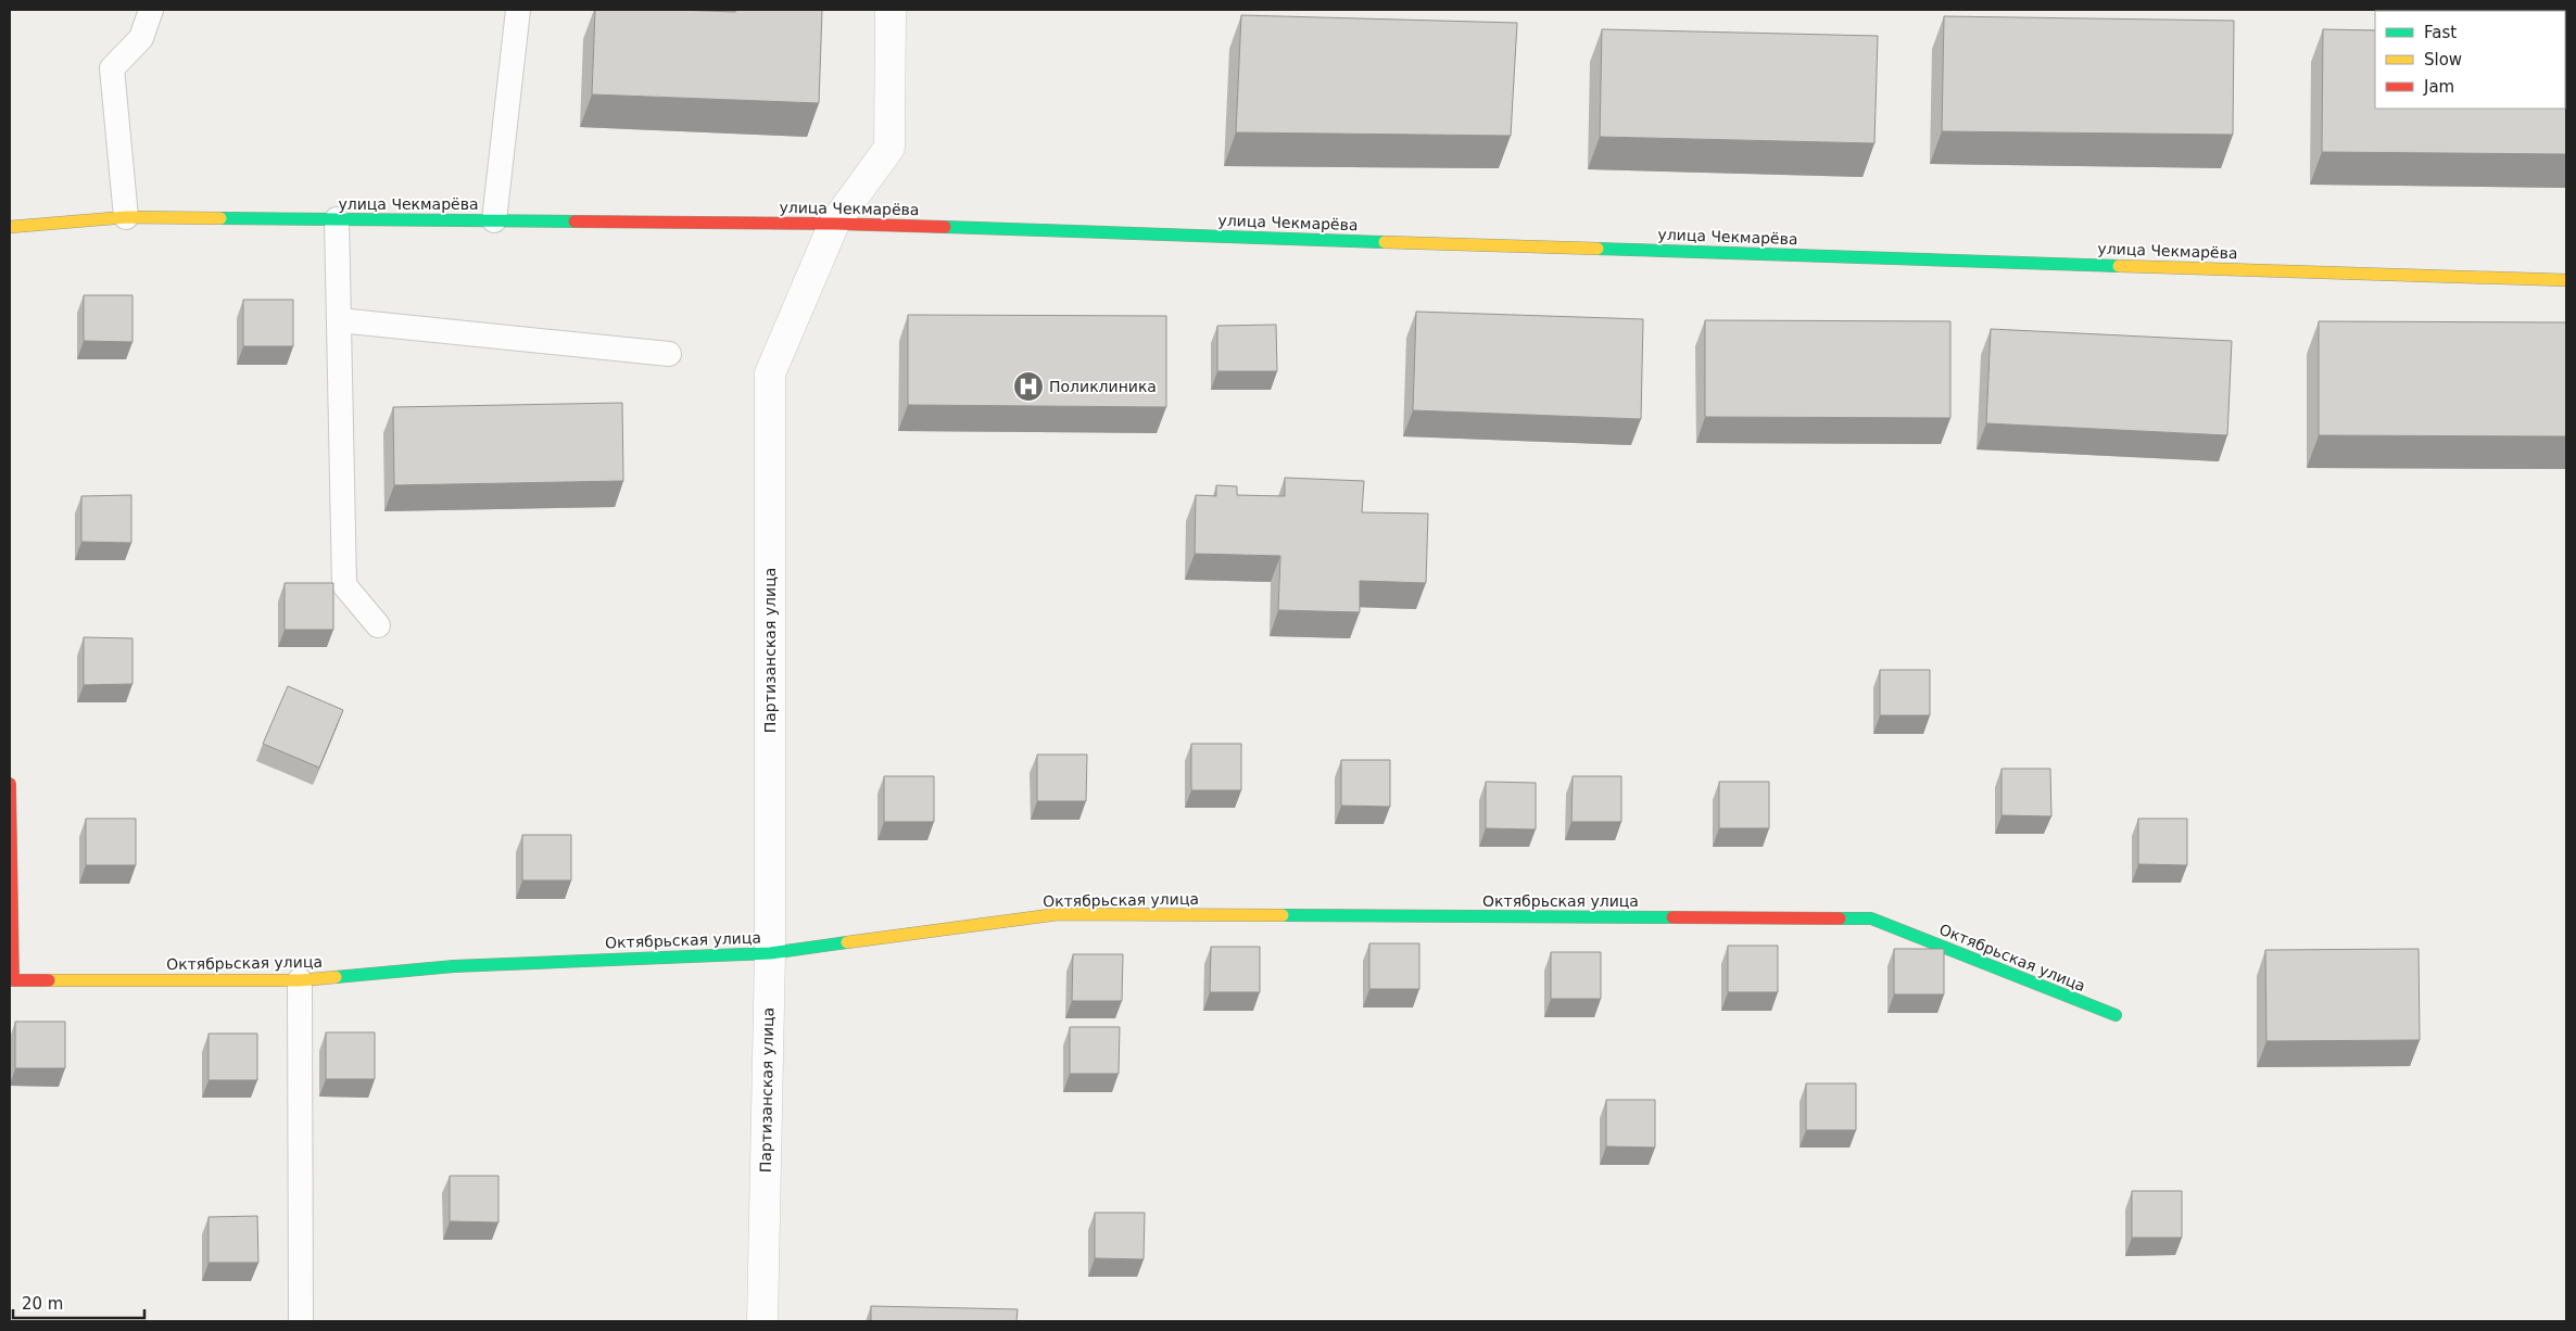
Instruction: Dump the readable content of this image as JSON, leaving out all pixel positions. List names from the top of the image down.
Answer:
{
  "streets": {
    "street": ["улица Чекмарёва", "Партизанская улица", "Октябрьская улица"]
  },
  "crossings": [
    ["улица Чекмарёва", "Партизанская улица"],
    ["Партизанская улица", "Октябрьская улица"]
  ],
  "places": {
    "hospital": ["Поликлиника"]
  },
  "legend": ["Fast", "Slow", "Jam"],
  "scale_bar": "20 m"
}
